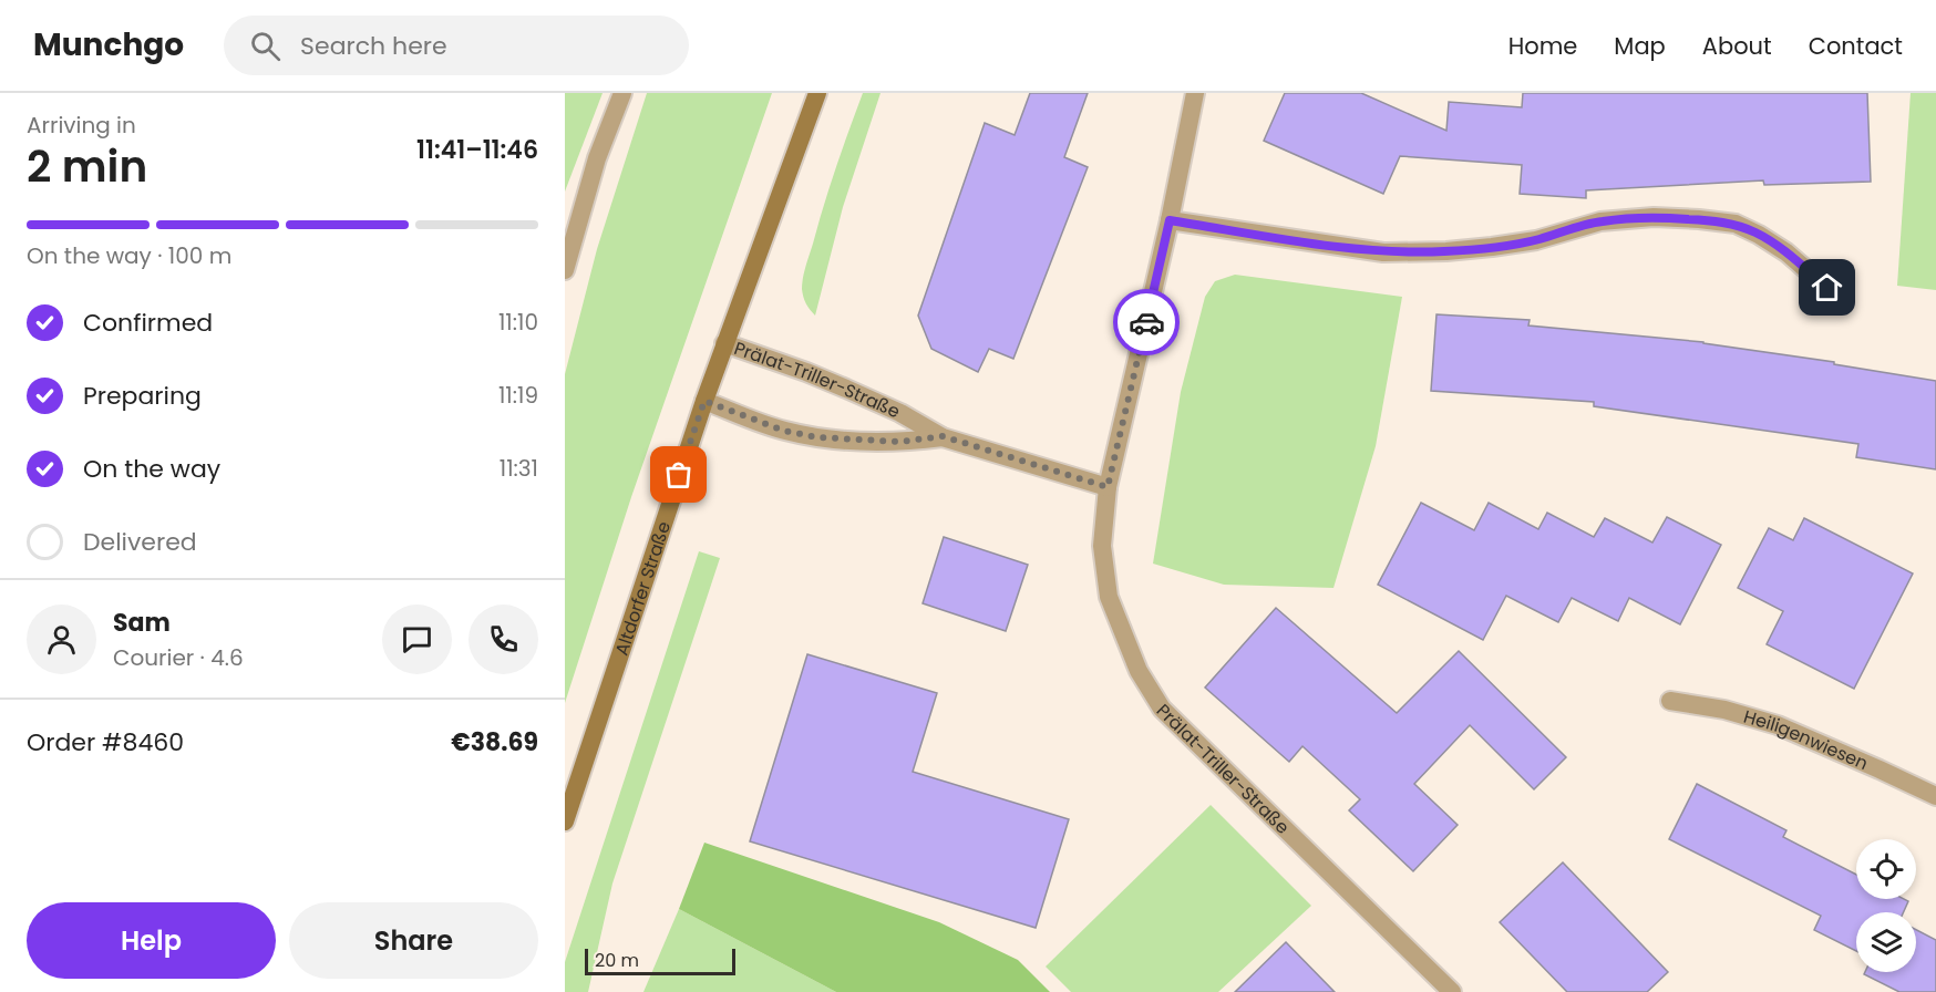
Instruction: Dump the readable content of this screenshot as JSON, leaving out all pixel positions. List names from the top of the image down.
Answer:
{
  "streets": {
    "main road": ["Altdorfer Straße"],
    "street": ["Prälat-Triller-Straße", "Heiligenwiesen"]
  },
  "crossings": [
    ["Prälat-Triller-Straße", "Altdorfer Straße"]
  ],
  "scale_bar": "20 m",
  "page": {
    "header": "Munchgo",
    "search": "Search here",
    "nav": [
      "Home",
      "Map",
      "About",
      "Contact"
    ],
    "heading": ["2 min", "Arriving in", "11:41–11:46"],
    "panel": [
      "Sam",
      "Courier · 4.6",
      "Order #8460",
      "€38.69"
    ],
    "bar": "On the way · 100 m",
    "list": [
      ["Confirmed", "11:10"],
      ["Preparing", "11:19"],
      ["On the way", "11:31"],
      "Delivered"
    ],
    "buttons": ["Help", "Share"],
    "scale": "20 m"
  }
}
